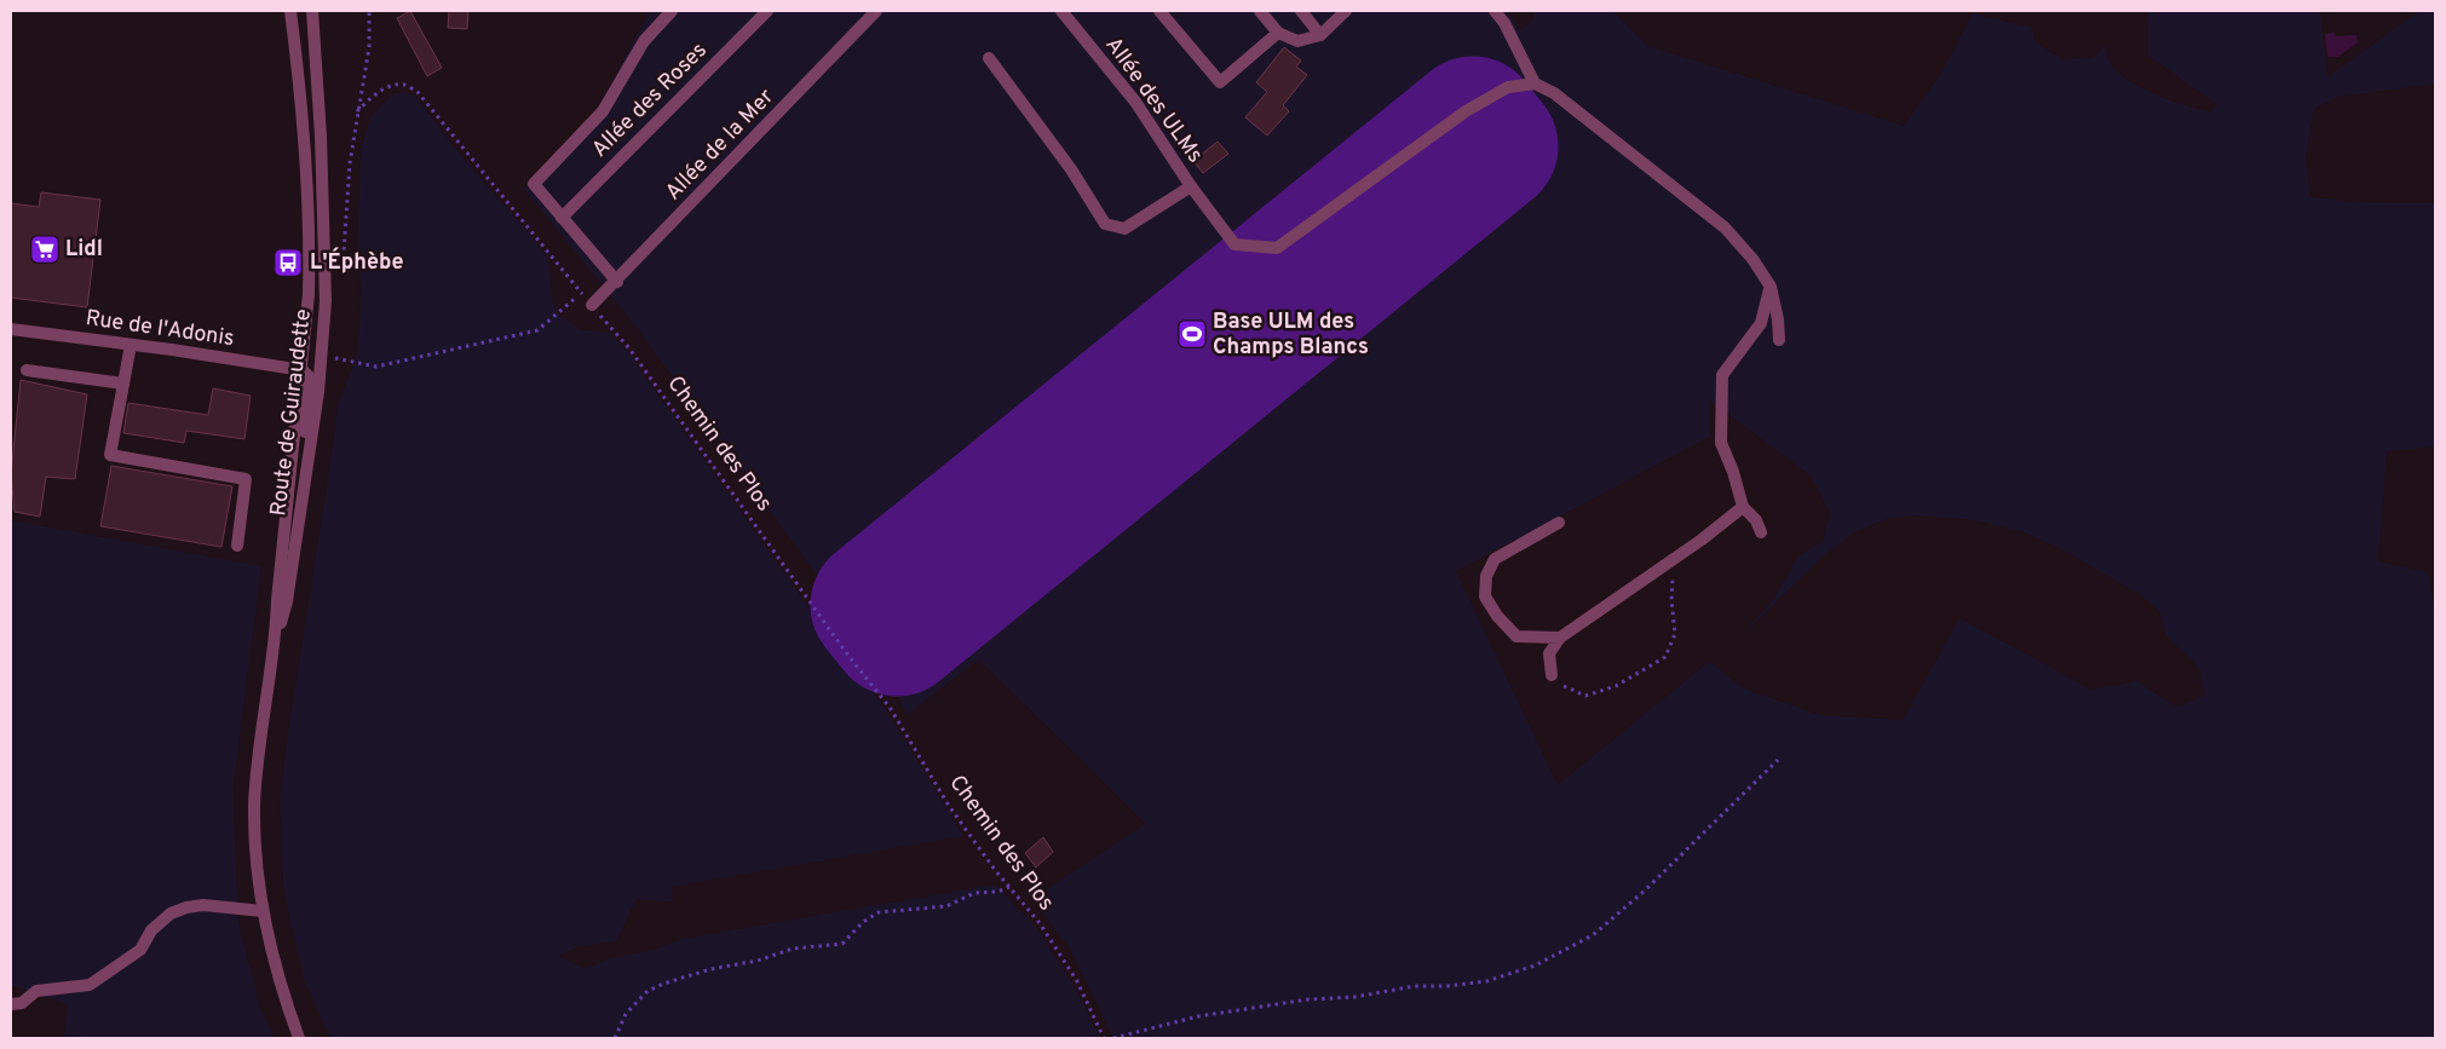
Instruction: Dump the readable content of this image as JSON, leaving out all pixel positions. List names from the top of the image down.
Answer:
{
  "streets": {
    "street": [
      "Allée des Roses",
      "Allée des ULMs",
      "Allée de la Mer",
      "Rue de l'Adonis",
      "Route de Guiraudette"
    ],
    "path": ["Chemin des Plos"]
  },
  "crossings": [
    ["Allée de la Mer", "Chemin des Plos"],
    ["Rue de l'Adonis", "Route de Guiraudette"]
  ],
  "places": {
    "supermarket": ["Lidl"],
    "bus stop": ["L'Éphèbe"],
    "sports": ["Base ULM des Champs Blancs"]
  }
}
